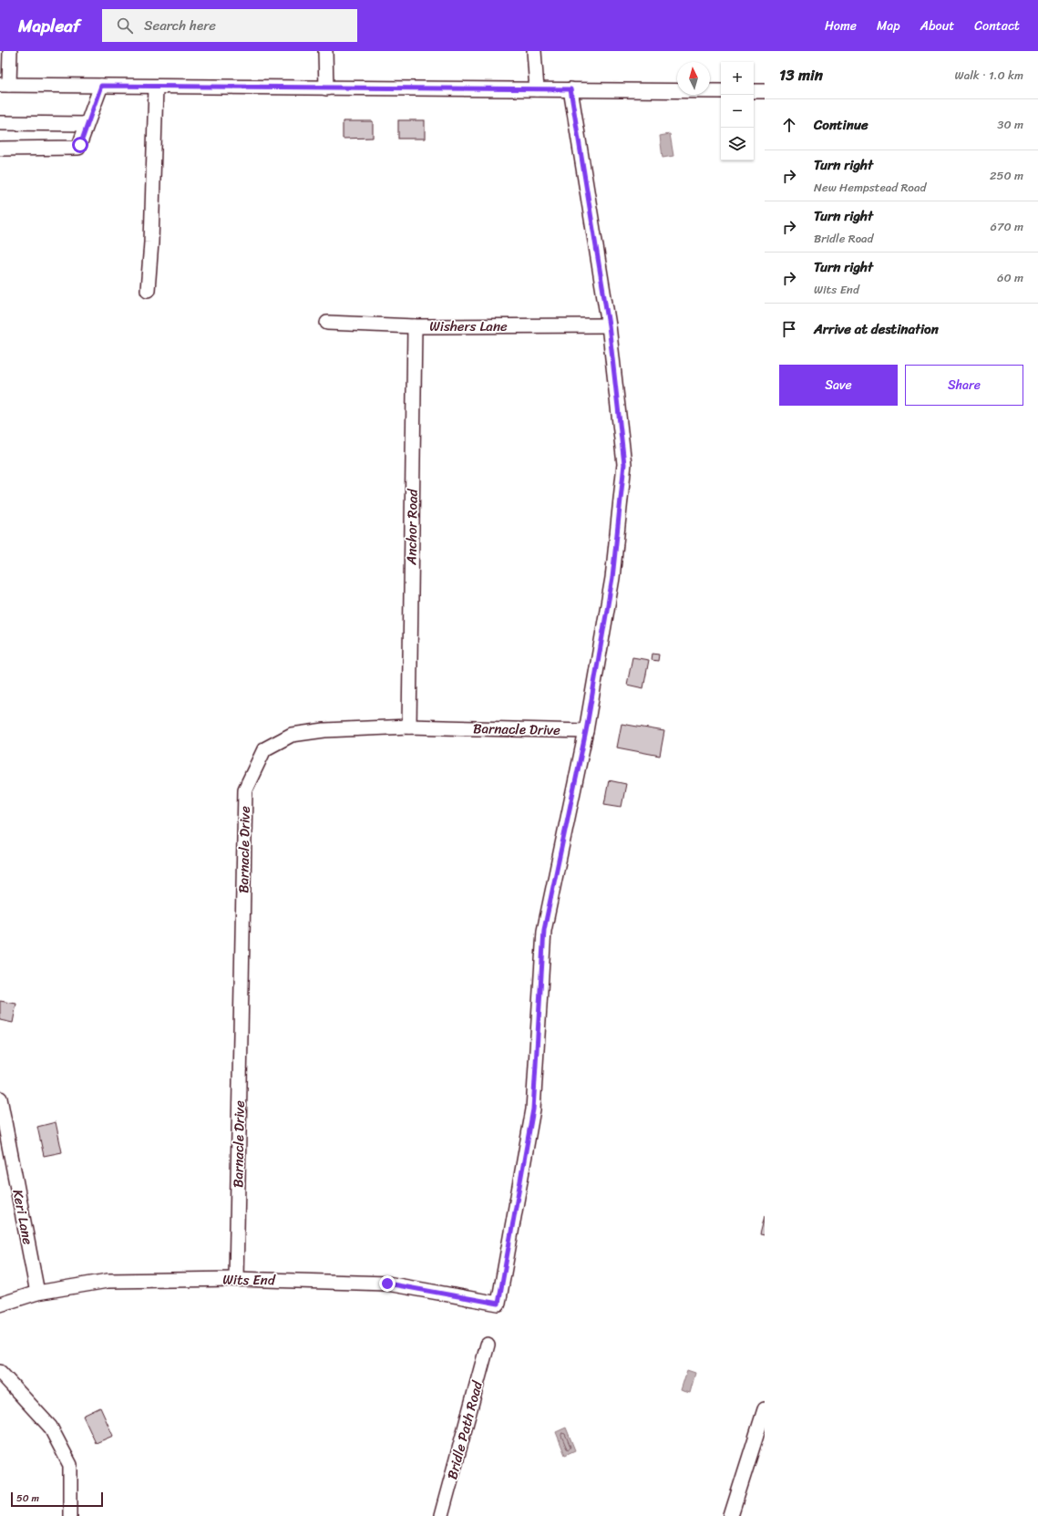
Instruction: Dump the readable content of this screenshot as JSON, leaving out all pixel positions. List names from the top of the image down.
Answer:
{
  "streets": {
    "street": [
      "Wishers Lane",
      "Anchor Road",
      "Barnacle Drive",
      "Keri Lane",
      "Wits End",
      "Bridle Path Road"
    ]
  },
  "crossings": [
    ["Wishers Lane", "Anchor Road"],
    ["Anchor Road", "Barnacle Drive"],
    ["Barnacle Drive", "Wits End"],
    ["Keri Lane", "Wits End"]
  ],
  "scale_bar": "50 m",
  "north": "top",
  "page": {
    "header": "Mapleaf",
    "search": "Search here",
    "nav": [
      "Home",
      "Map",
      "About",
      "Contact"
    ],
    "heading": ["13 min", "Walk · 1.0 km"],
    "map_buttons": ["+", "−"],
    "list": [
      ["Continue", "30 m"],
      ["Turn right", "New Hempstead Road", "250 m"],
      ["Turn right", "Bridle Road", "670 m"],
      ["Turn right", "Wits End", "60 m"],
      "Arrive at destination"
    ],
    "buttons": ["Save", "Share"],
    "scale": "50 m"
  }
}
